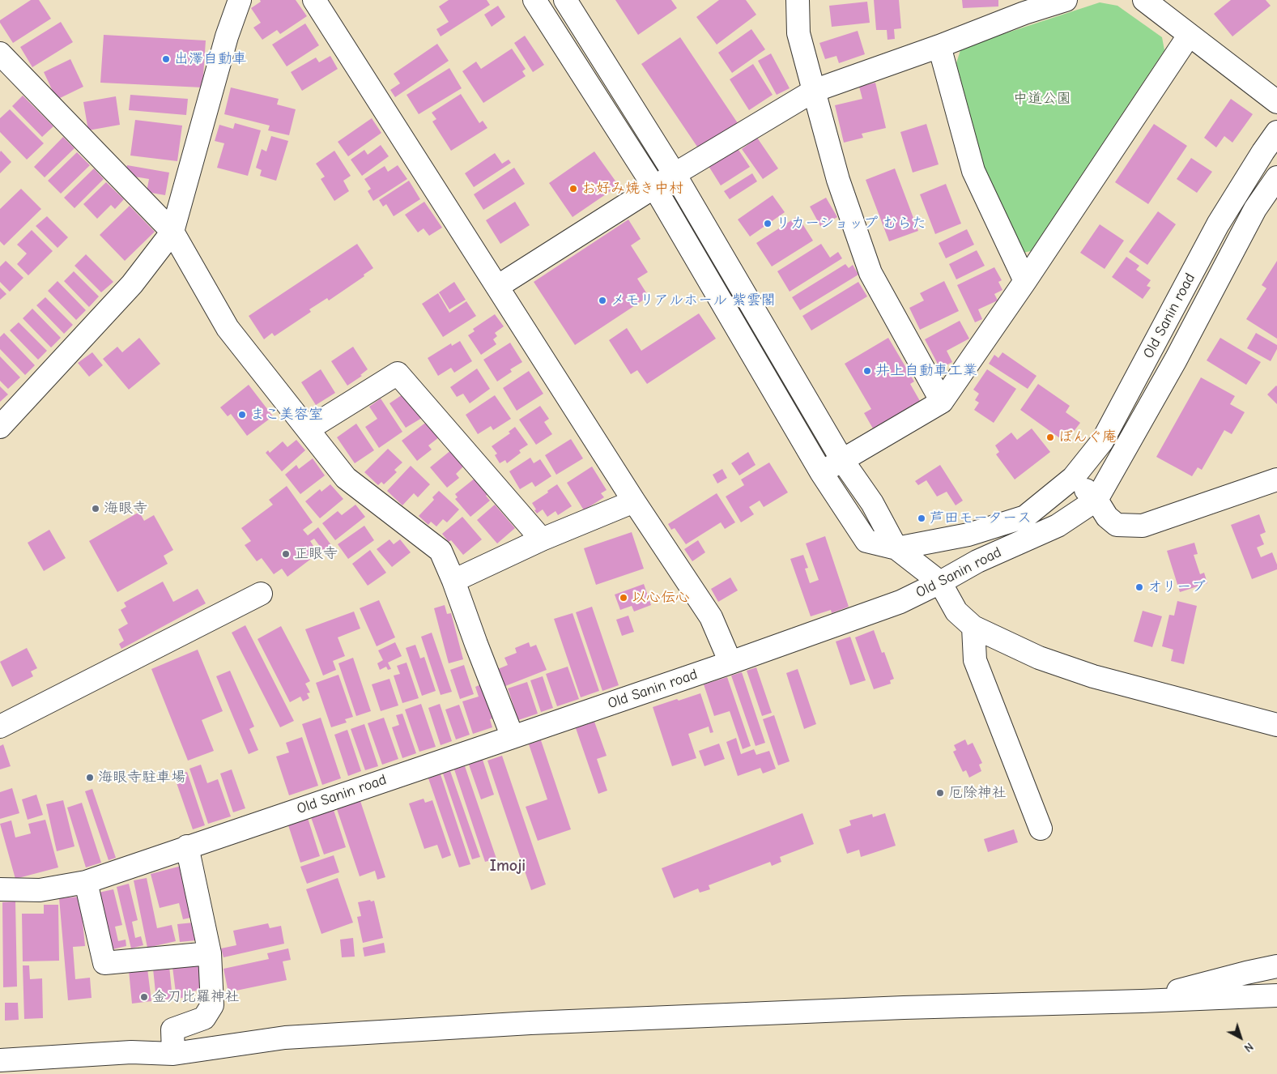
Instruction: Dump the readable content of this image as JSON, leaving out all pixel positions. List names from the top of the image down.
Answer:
{
  "streets": {
    "street": ["Old Sanin road"]
  },
  "districts": ["Imoji"],
  "parks": ["中道公園"],
  "places": [
    "出澤自動車",
    "お好み焼き中村",
    "リカーショップ むらた",
    "メモリアルホール 紫雲閣",
    "井上自動車工業",
    "まこ美容室",
    "ぼんぐ庵",
    "海眼寺",
    "芦田モータース",
    "正眼寺",
    "オリーブ",
    "以心伝心",
    "海眼寺駐車場",
    "厄除神社",
    "金刀比羅神社"
  ],
  "north": "bottom right"
}
